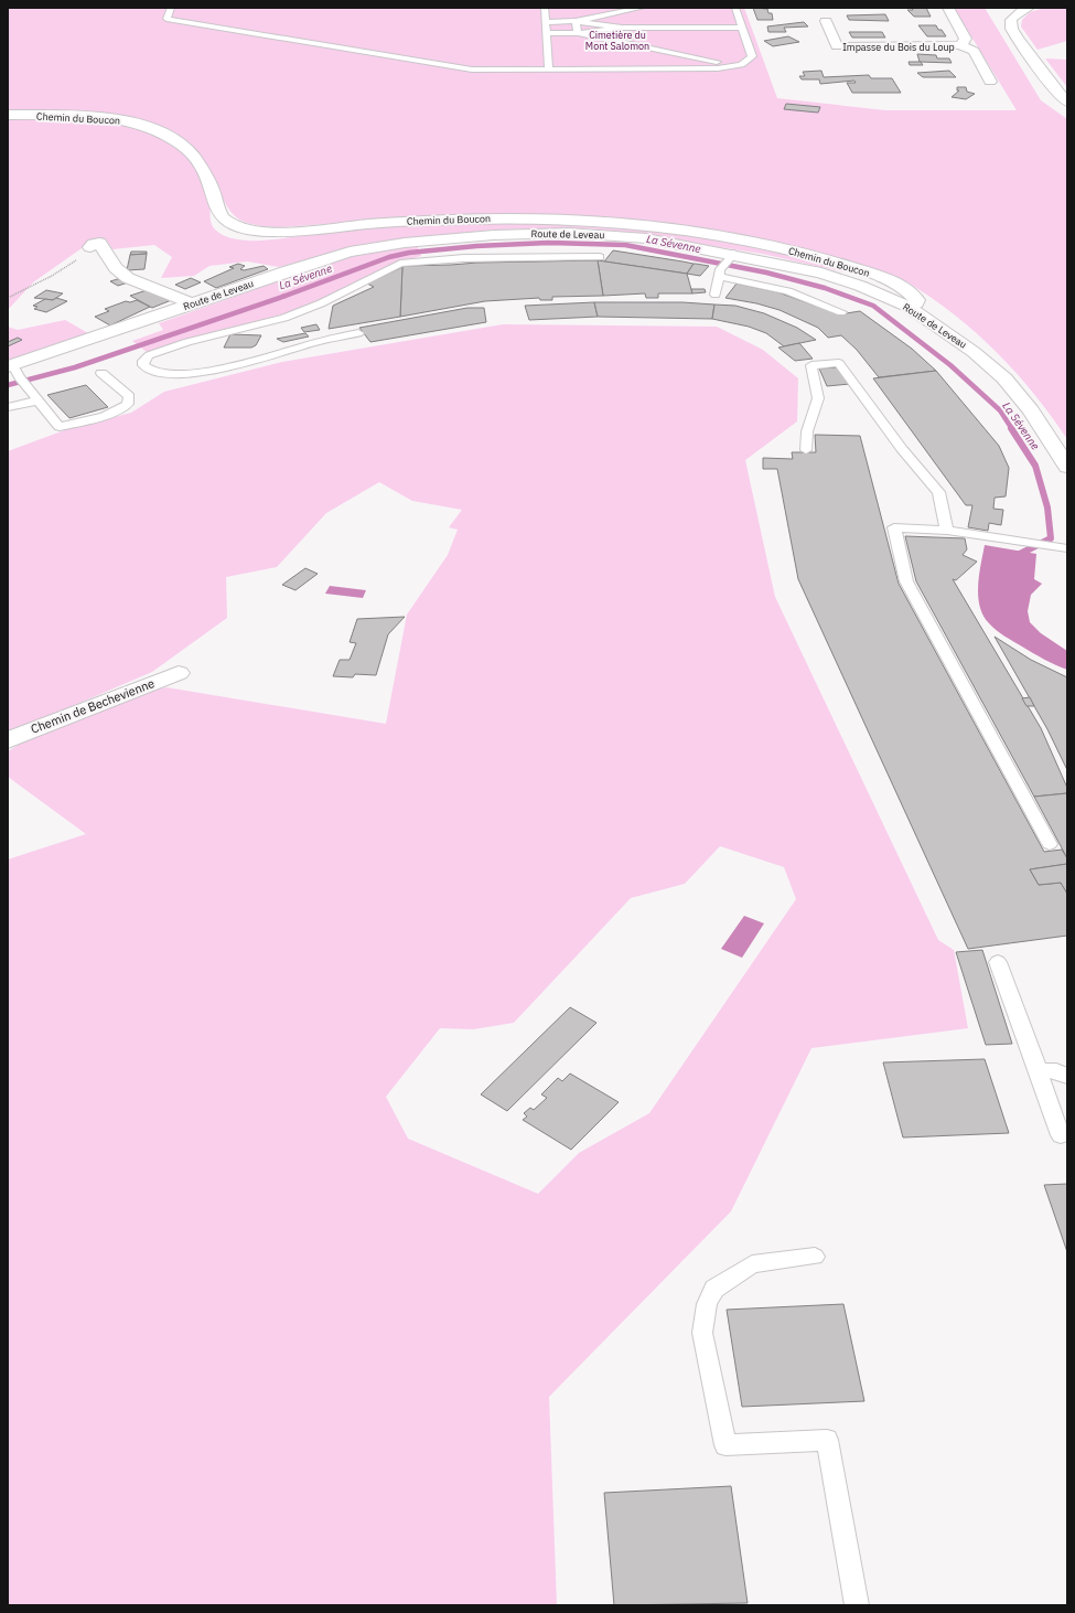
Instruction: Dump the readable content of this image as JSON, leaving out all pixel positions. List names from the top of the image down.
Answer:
{
  "streets": {
    "street": [
      "Impasse du Bois du Loup",
      "Chemin du Boucon",
      "Route de Leveau",
      "Chemin de Bechevienne"
    ]
  },
  "crossings": [
    ["Chemin du Boucon", "Route de Leveau"]
  ],
  "water": ["La Sévenne"],
  "parks": ["Cimetière du Mont Salomon"]
}
